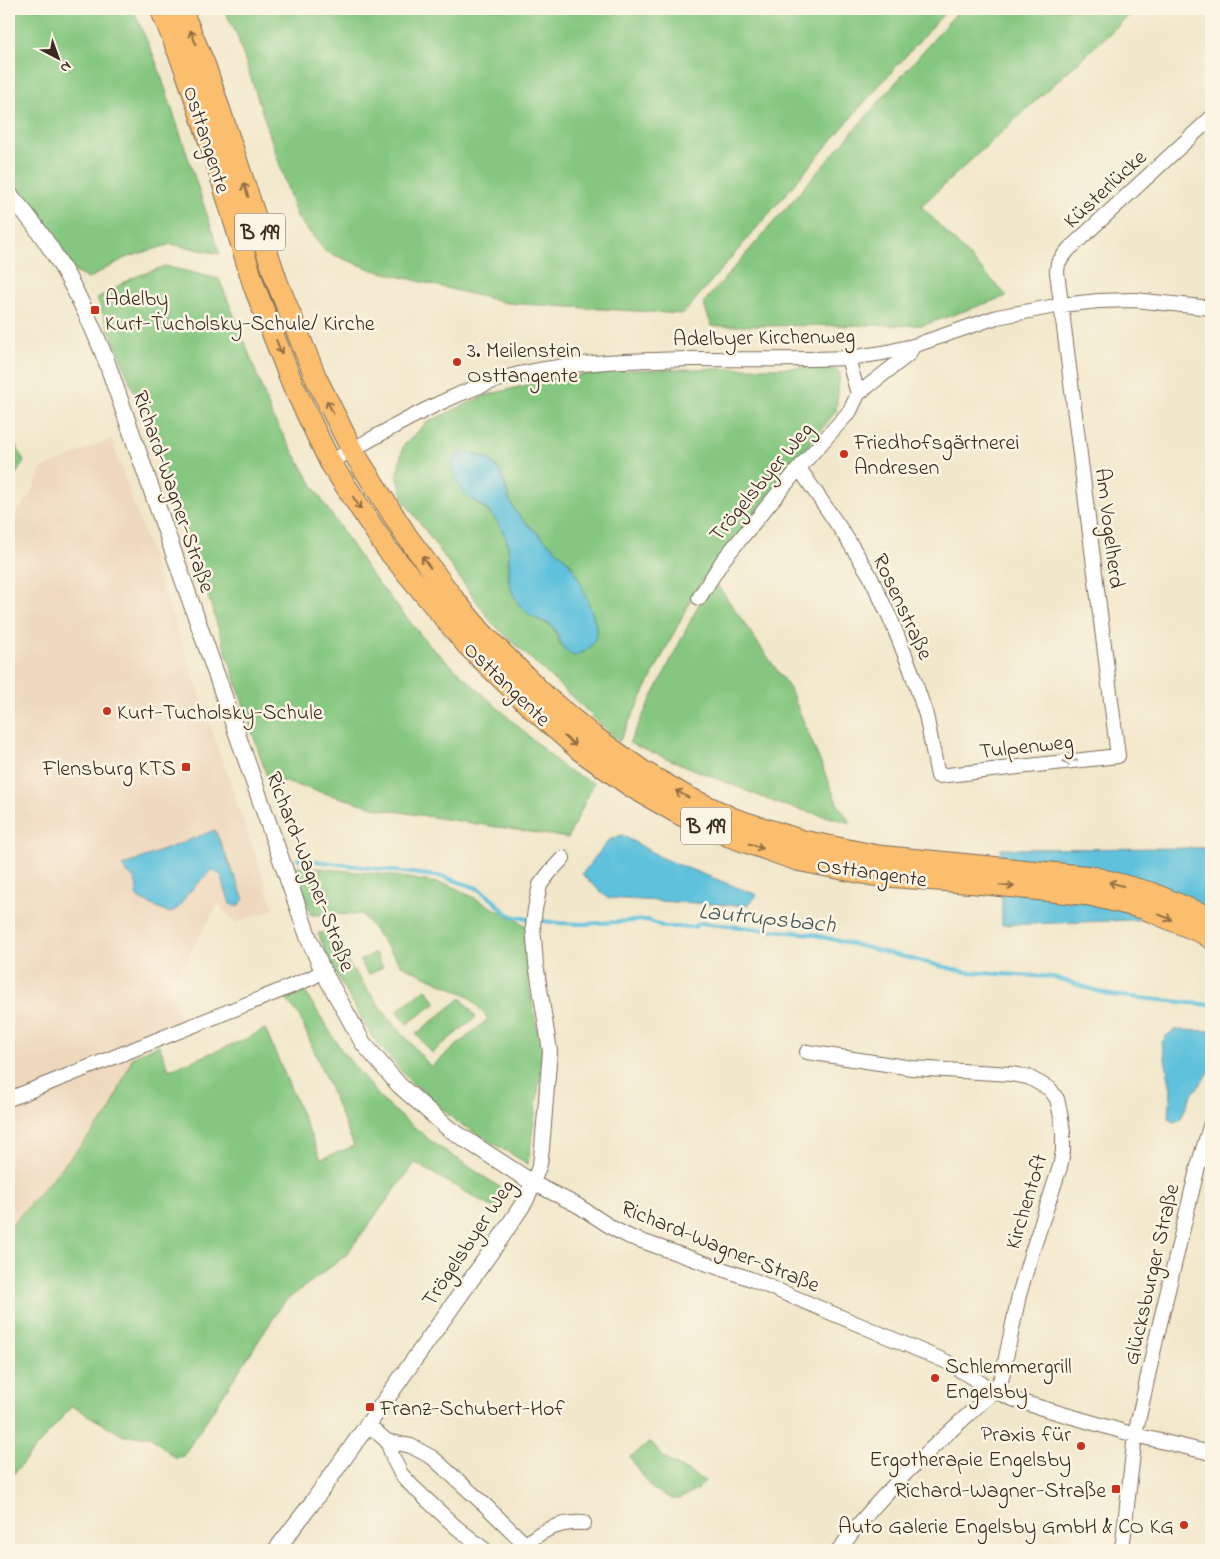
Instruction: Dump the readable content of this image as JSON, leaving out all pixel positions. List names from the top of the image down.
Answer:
{
  "streets": {
    "main road": ["Osttangente", "B 199"],
    "street": [
      "Küsterlücke",
      "Adelbyer Kirchenweg",
      "Trögelsbyer Weg",
      "Richard-Wagner-Straße",
      "Am Vogelherd",
      "Rosenstraße",
      "Tulpenweg",
      "Kirchentoft",
      "Glücksburger Straße"
    ]
  },
  "crossings": [
    ["Osttangente", "Adelbyer Kirchenweg"],
    ["Küsterlücke", "Adelbyer Kirchenweg"],
    ["Küsterlücke", "Am Vogelherd"],
    ["Adelbyer Kirchenweg", "Trögelsbyer Weg"],
    ["Adelbyer Kirchenweg", "Am Vogelherd"],
    ["Trögelsbyer Weg", "Richard-Wagner-Straße"],
    ["Trögelsbyer Weg", "Rosenstraße"],
    ["Richard-Wagner-Straße", "Kirchentoft"],
    ["Richard-Wagner-Straße", "Glücksburger Straße"],
    ["Am Vogelherd", "Tulpenweg"],
    ["Rosenstraße", "Tulpenweg"]
  ],
  "one_way": ["Tulpenweg"],
  "water": ["Lautrupsbach"],
  "places": {
    "transit": [
      "Adelby Kurt-Tucholsky-Schule/ Kirche",
      "Flensburg KTS",
      "Franz-Schubert-Hof",
      "Richard-Wagner-Straße"
    ],
    "other": [
      "3. Meilenstein Osttangente",
      "Friedhofsgärtnerei Andresen",
      "Kurt-Tucholsky-Schule",
      "Schlemmergrill Engelsby",
      "Praxis für Ergotherapie Engelsby",
      "Auto Galerie Engelsby GmbH & CO KG"
    ]
  },
  "north": "bottom right"
}
